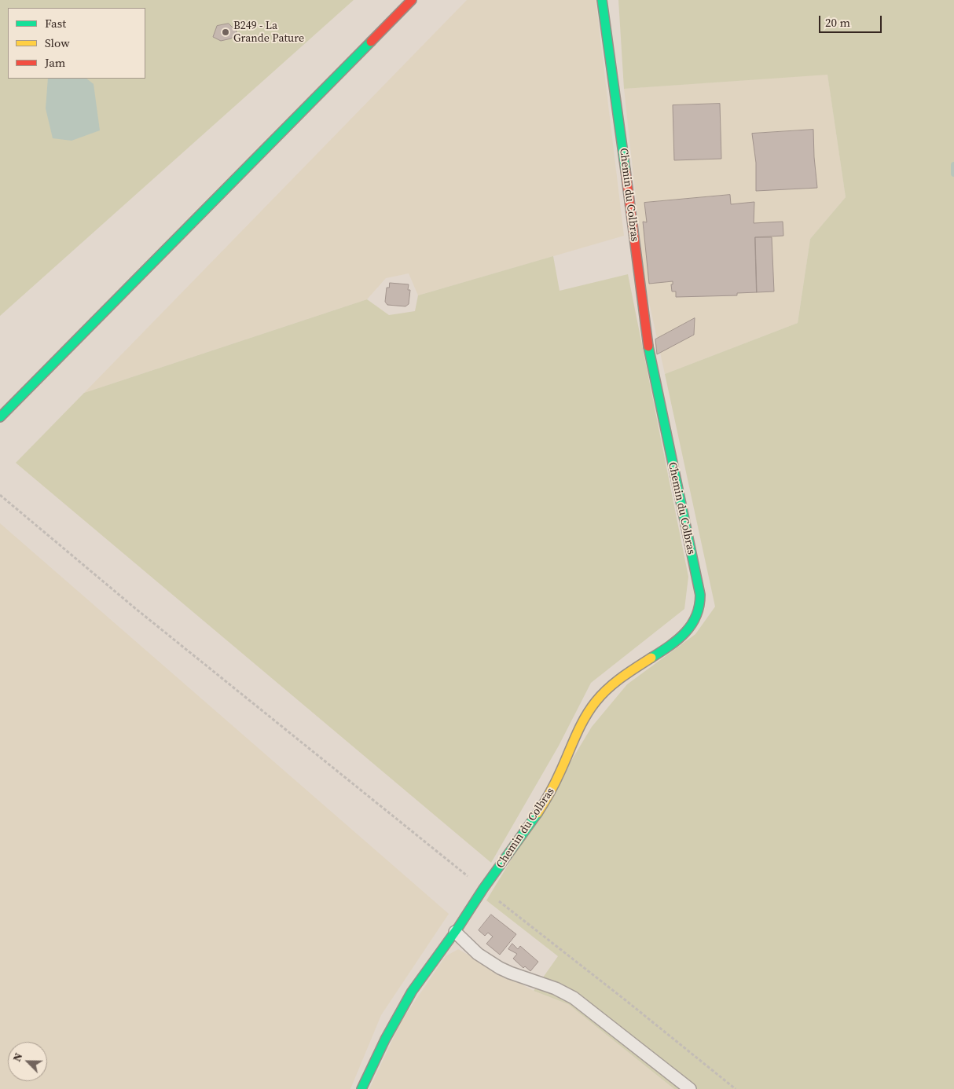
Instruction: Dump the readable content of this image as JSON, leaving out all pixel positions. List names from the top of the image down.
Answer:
{
  "streets": {
    "street": ["Chemin du Colbras"]
  },
  "places": ["B249 - La Grande Pature"],
  "legend": ["Fast", "Slow", "Jam"],
  "scale_bar": "20 m",
  "north": "top left"
}
